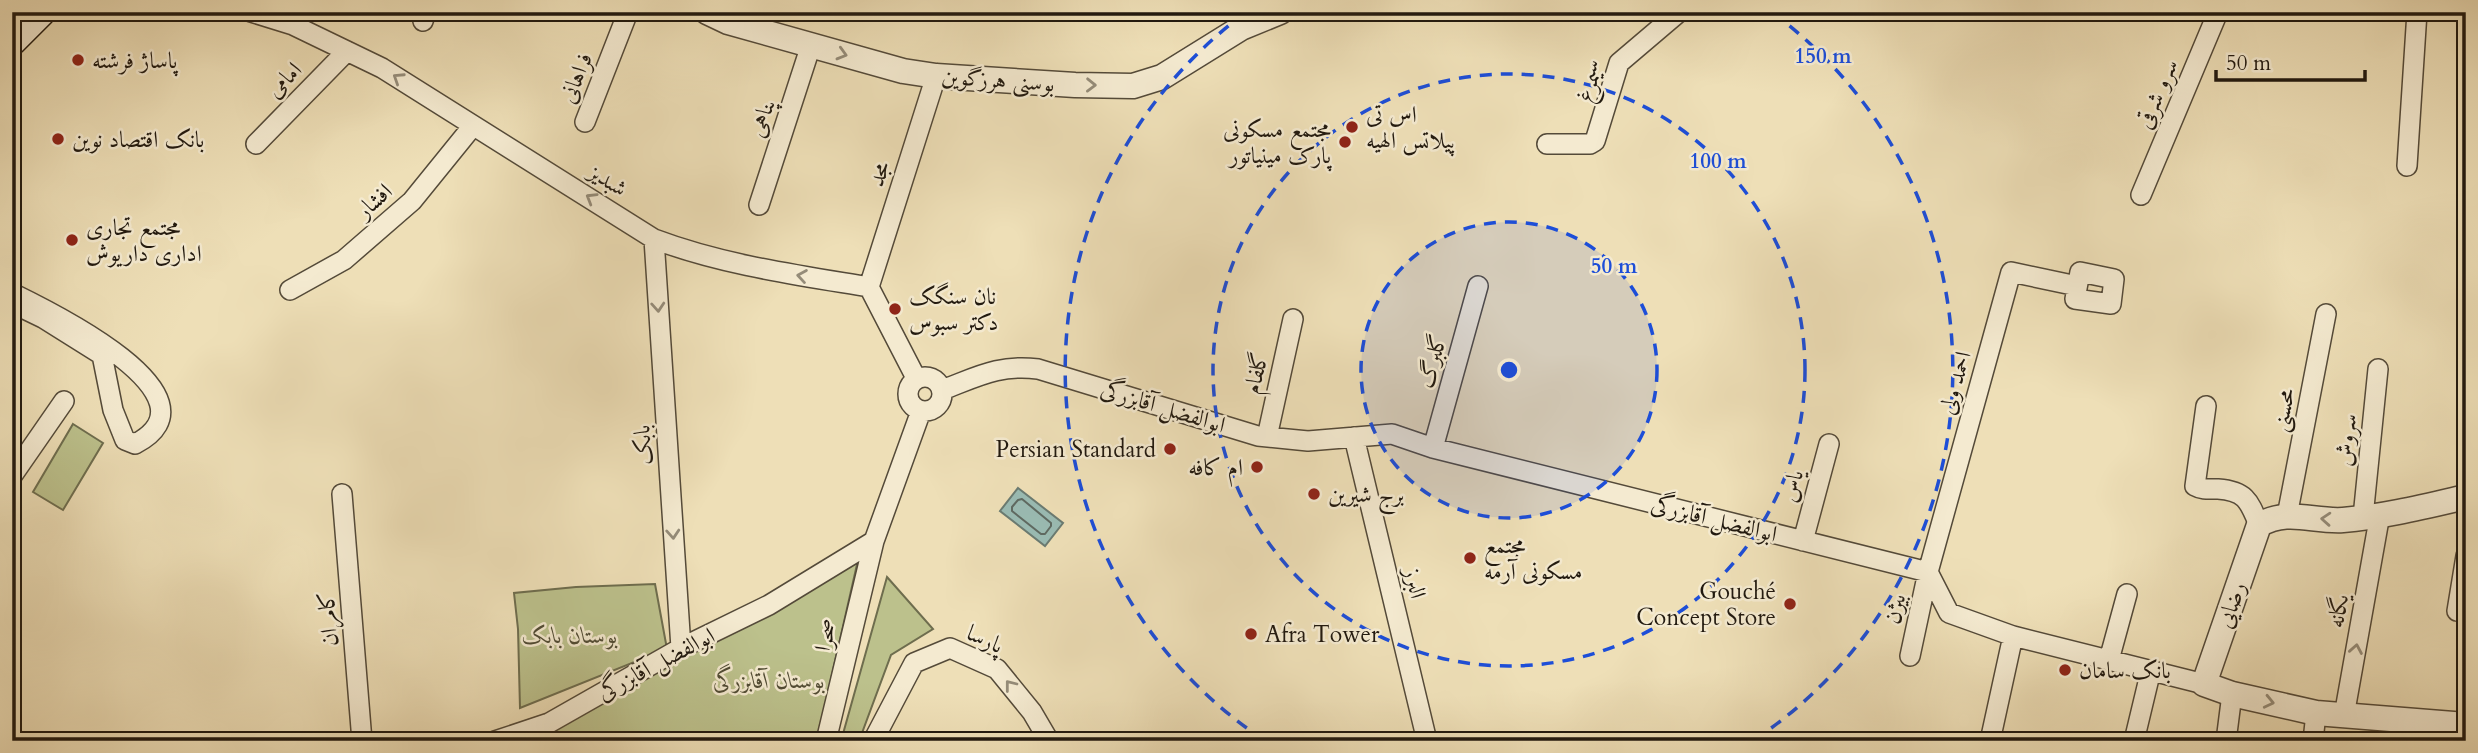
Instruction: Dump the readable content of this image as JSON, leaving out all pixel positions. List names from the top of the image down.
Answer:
{
  "streets": {
    "street": [
      "فراهانی",
      "امامی",
      "بوسنی هرزگوین",
      "سیمرغ",
      "سرو شرقی",
      "پناهی",
      "مجد",
      "شبدیز",
      "افشار",
      "گلبرگ",
      "گلفام",
      "احمد ولی",
      "ابوالفضل آقابزرگی",
      "محسنی",
      "سروش",
      "بابک",
      "یاس",
      "البرز",
      "رضایی",
      "بیژن",
      "یگانه",
      "کامران",
      "صحرا",
      "پارسا"
    ]
  },
  "crossings": [
    ["امامی", "شبدیز"],
    ["بوسنی هرزگوین", "پناهی"],
    ["بوسنی هرزگوین", "مجد"],
    ["مجد", "شبدیز"],
    ["شبدیز", "افشار"],
    ["شبدیز", "بابک"],
    ["گلبرگ", "ابوالفضل آقابزرگی"],
    ["گلفام", "ابوالفضل آقابزرگی"],
    ["احمد ولی", "ابوالفضل آقابزرگی"],
    ["احمد ولی", "بیژن"],
    ["ابوالفضل آقابزرگی", "بابک"],
    ["ابوالفضل آقابزرگی", "یاس"],
    ["ابوالفضل آقابزرگی", "البرز"],
    ["ابوالفضل آقابزرگی", "بیژن"],
    ["ابوالفضل آقابزرگی", "صحرا"],
    ["سروش", "یگانه"]
  ],
  "one_way": ["بوسنی هرزگوین", "شبدیز", "بابک"],
  "parks": ["بوستان بابک", "بوستان آقابزرگی"],
  "places": [
    "پاساژ فرشته",
    "اس تی پیلاتس الهیه",
    "بانک اقتصاد نوین",
    "مجتمع مسکونی پارک مینیاتور",
    "مجتمع تجاری اداری داریوش",
    "نان سنگک دکتر سبوس",
    "Persian Standard",
    "ام کافه",
    "برج شیرین",
    "مجتمع مسکونی آرمه",
    "Gouché Concept Store",
    "Afra Tower",
    "بانک سامان"
  ],
  "scale_bar": "50 m",
  "rings": ["150 m", "100 m", "50 m"]
}
